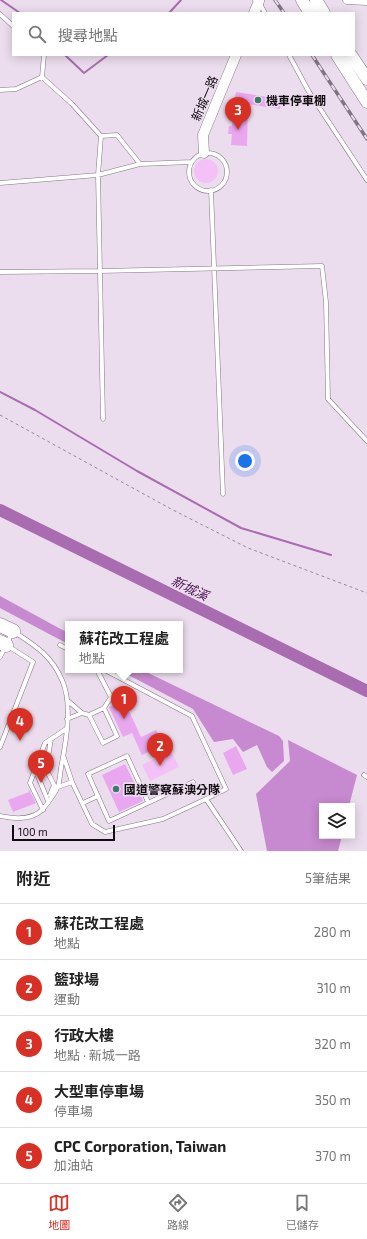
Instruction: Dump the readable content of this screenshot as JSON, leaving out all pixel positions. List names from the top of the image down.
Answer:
{
  "streets": {
    "street": ["新城一路"]
  },
  "water": ["新城溪"],
  "places": ["機車停車棚", "國道警察蘇澳分隊"],
  "scale_bar": "100 m",
  "page": {
    "search": "搜尋地點",
    "pins": [
      "3",
      "1",
      "4",
      "2",
      "5"
    ],
    "popup": ["蘇花改工程處", "地點"],
    "scale": "100 m",
    "heading": ["附近", "5筆結果"],
    "list": [
      {
        "mark": "1",
        "name": "蘇花改工程處",
        "note": "地點",
        "value": "280 m"
      },
      {
        "mark": "2",
        "name": "籃球場",
        "note": "運動",
        "value": "310 m"
      },
      {
        "mark": "3",
        "name": "行政大樓",
        "note": "地點 · 新城一路",
        "value": "320 m"
      },
      {
        "mark": "4",
        "name": "大型車停車場",
        "note": "停車場",
        "value": "350 m"
      },
      {
        "mark": "5",
        "name": "CPC Corporation, Taiwan",
        "note": "加油站",
        "value": "370 m"
      }
    ],
    "nav": ["地圖", "路線", "已儲存"]
  }
}
